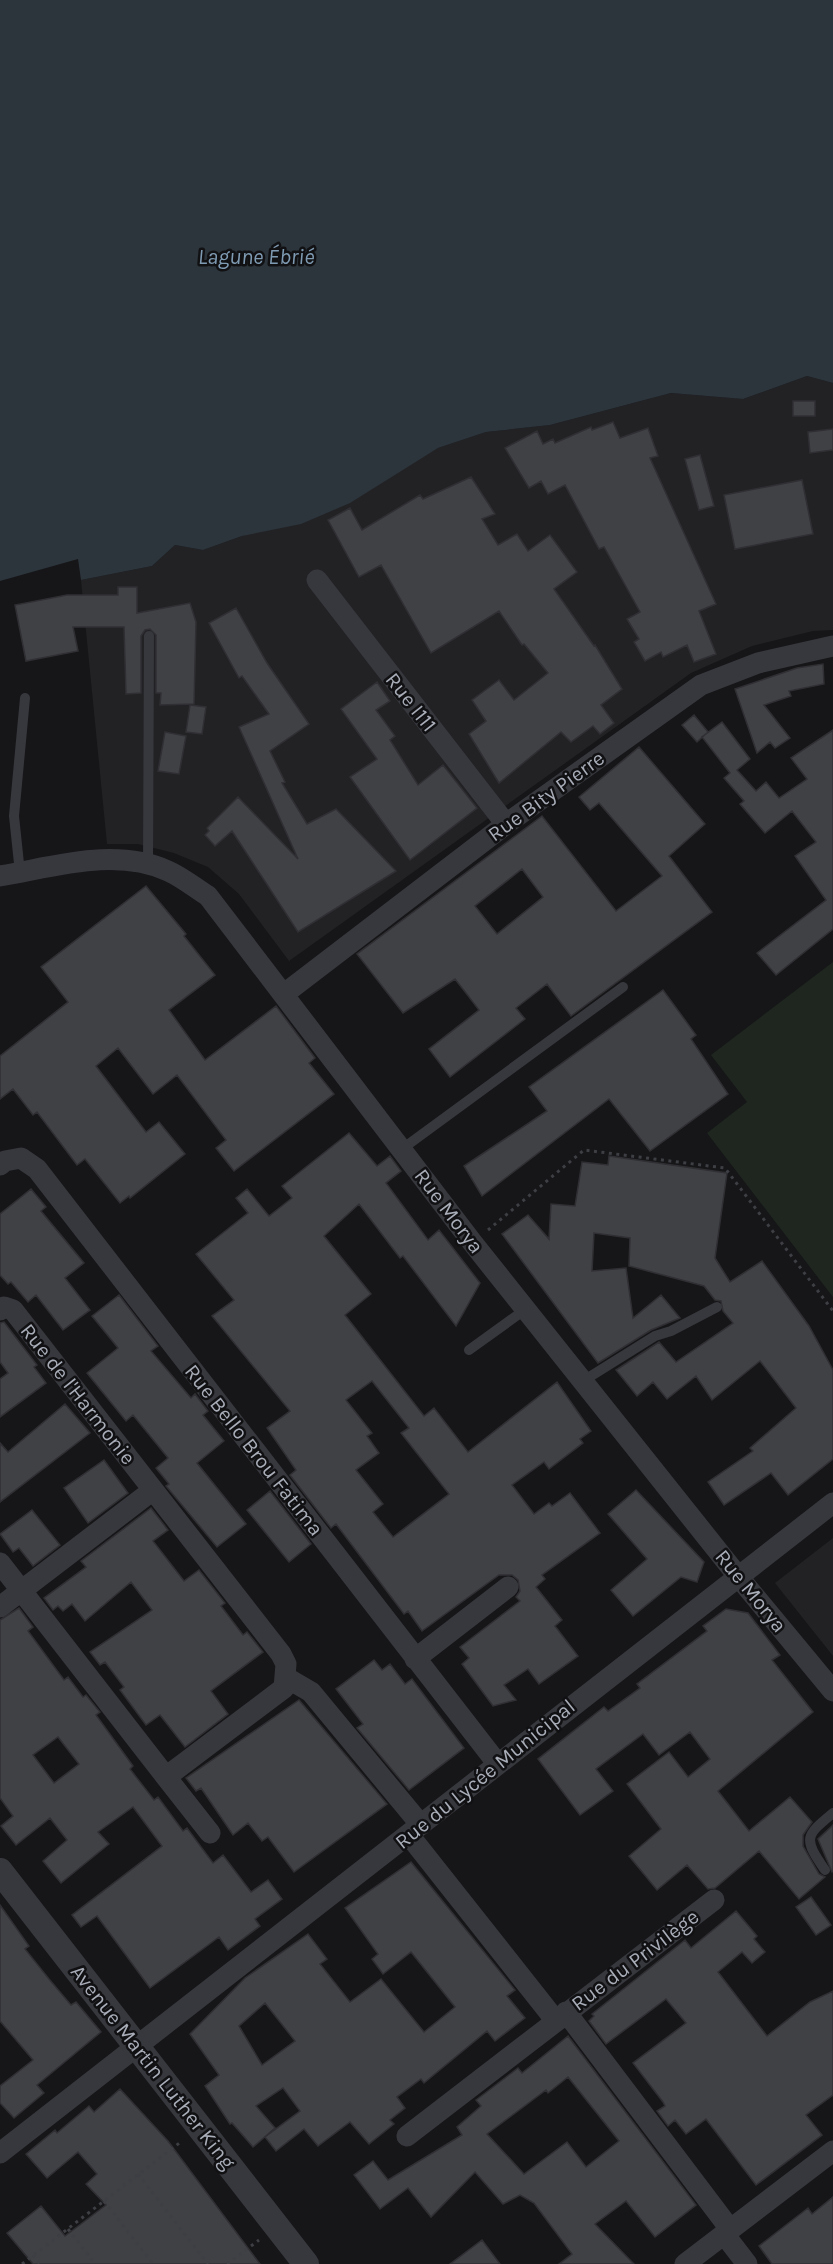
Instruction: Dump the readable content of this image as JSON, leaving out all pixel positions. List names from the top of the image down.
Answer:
{
  "streets": {
    "street": [
      "Rue I111",
      "Rue Bity Pierre",
      "Rue Morya",
      "Rue de l'Harmonie",
      "Rue Bello Brou Fatima",
      "Rue du Lycée Municipal",
      "Rue du Privilège",
      "Avenue Martin Luther King"
    ]
  },
  "crossings": [
    ["Rue I111", "Rue Bity Pierre"],
    ["Rue Bity Pierre", "Rue Morya"],
    ["Rue Morya", "Rue du Lycée Municipal"],
    ["Rue Bello Brou Fatima", "Rue du Lycée Municipal"],
    ["Rue du Lycée Municipal", "Avenue Martin Luther King"]
  ],
  "water": ["Lagune Ébrié"]
}
